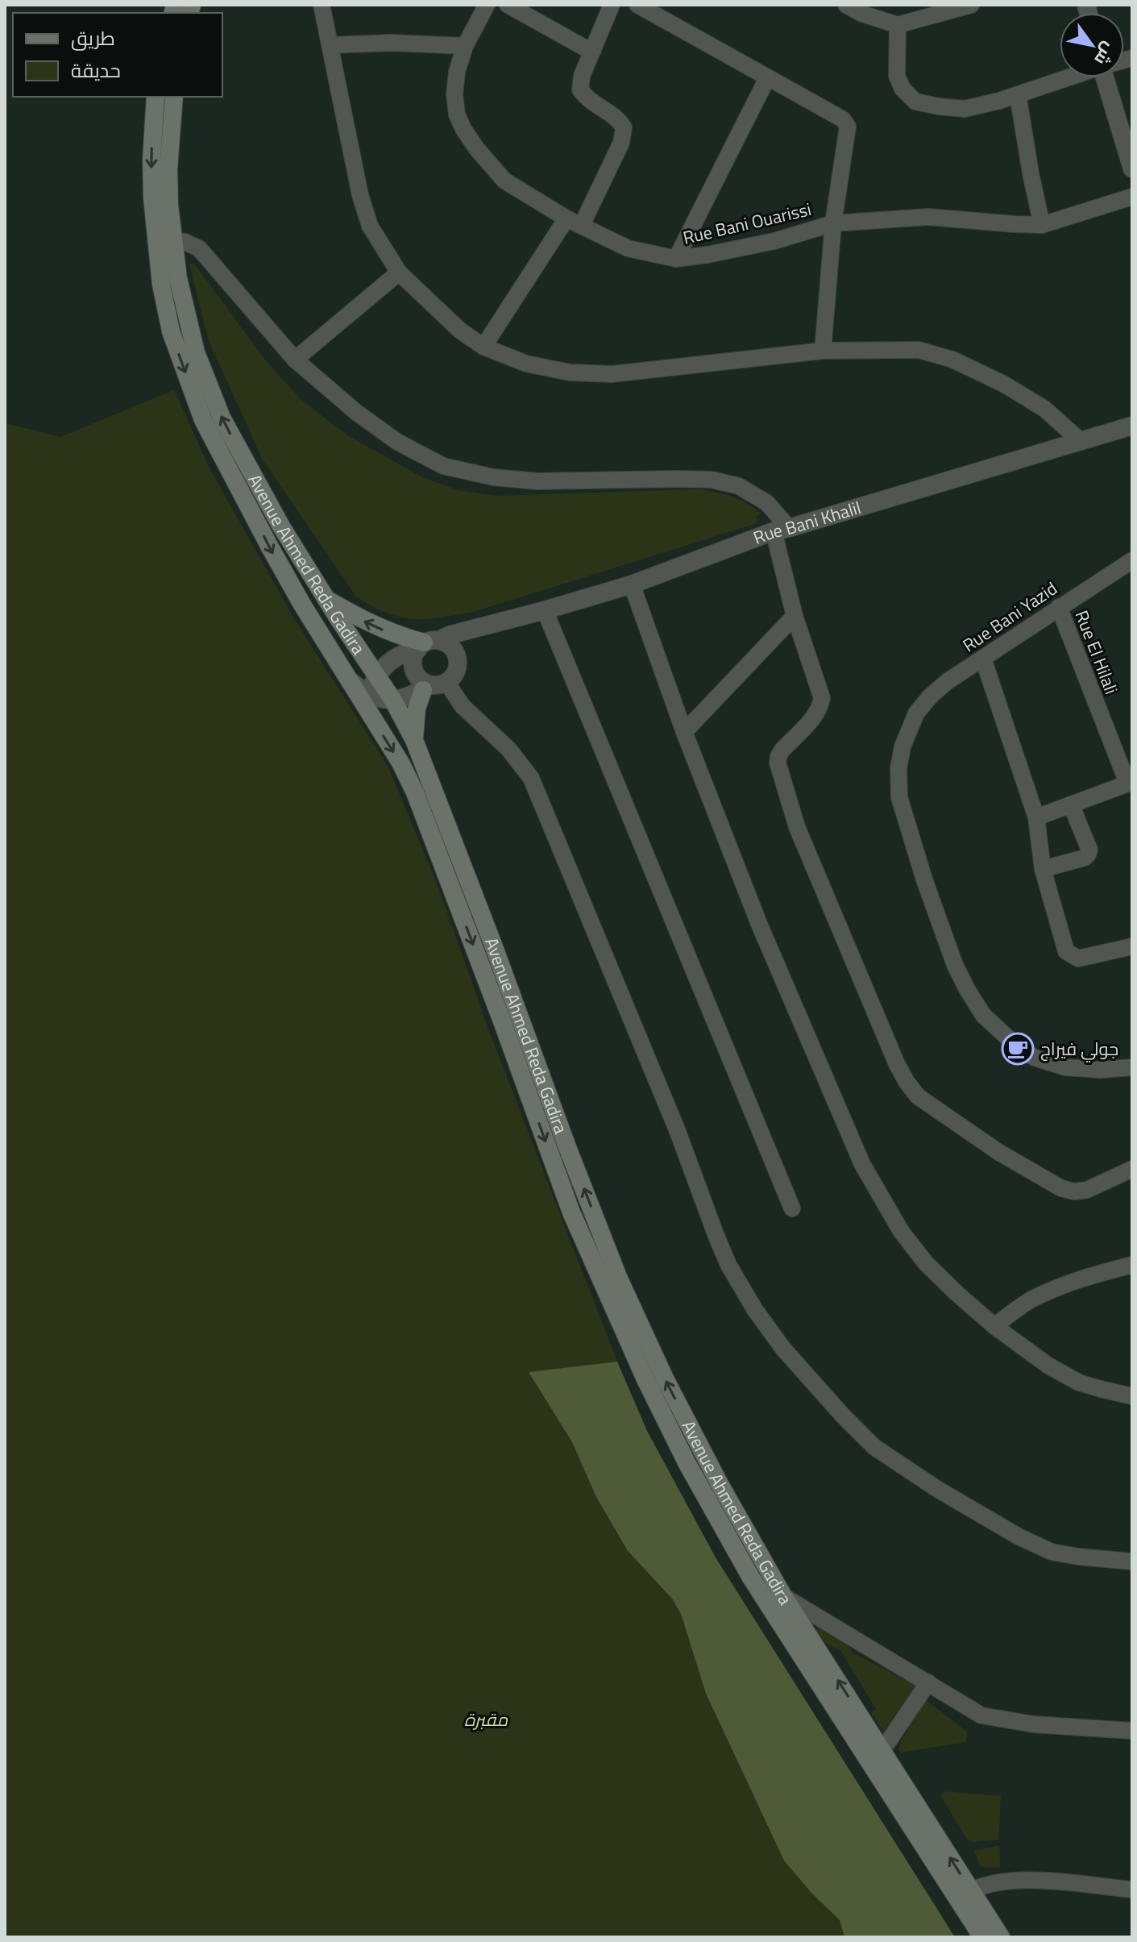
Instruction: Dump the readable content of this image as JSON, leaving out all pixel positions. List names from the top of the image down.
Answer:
{
  "streets": {
    "main road": ["Avenue Ahmed Reda Gadira"],
    "street": [
      "Rue Bani Ouarissi",
      "Rue Bani Khalil",
      "Rue Bani Yazid",
      "Rue El Hilali"
    ]
  },
  "crossings": [
    ["Rue Bani Khalil", "Avenue Ahmed Reda Gadira"],
    ["Rue Bani Yazid", "Rue El Hilali"]
  ],
  "parks": ["مقبرة"],
  "places": {
    "cafe": ["جولي فيراج"]
  },
  "legend": ["طريق", "حديقة"],
  "north": "bottom right"
}
